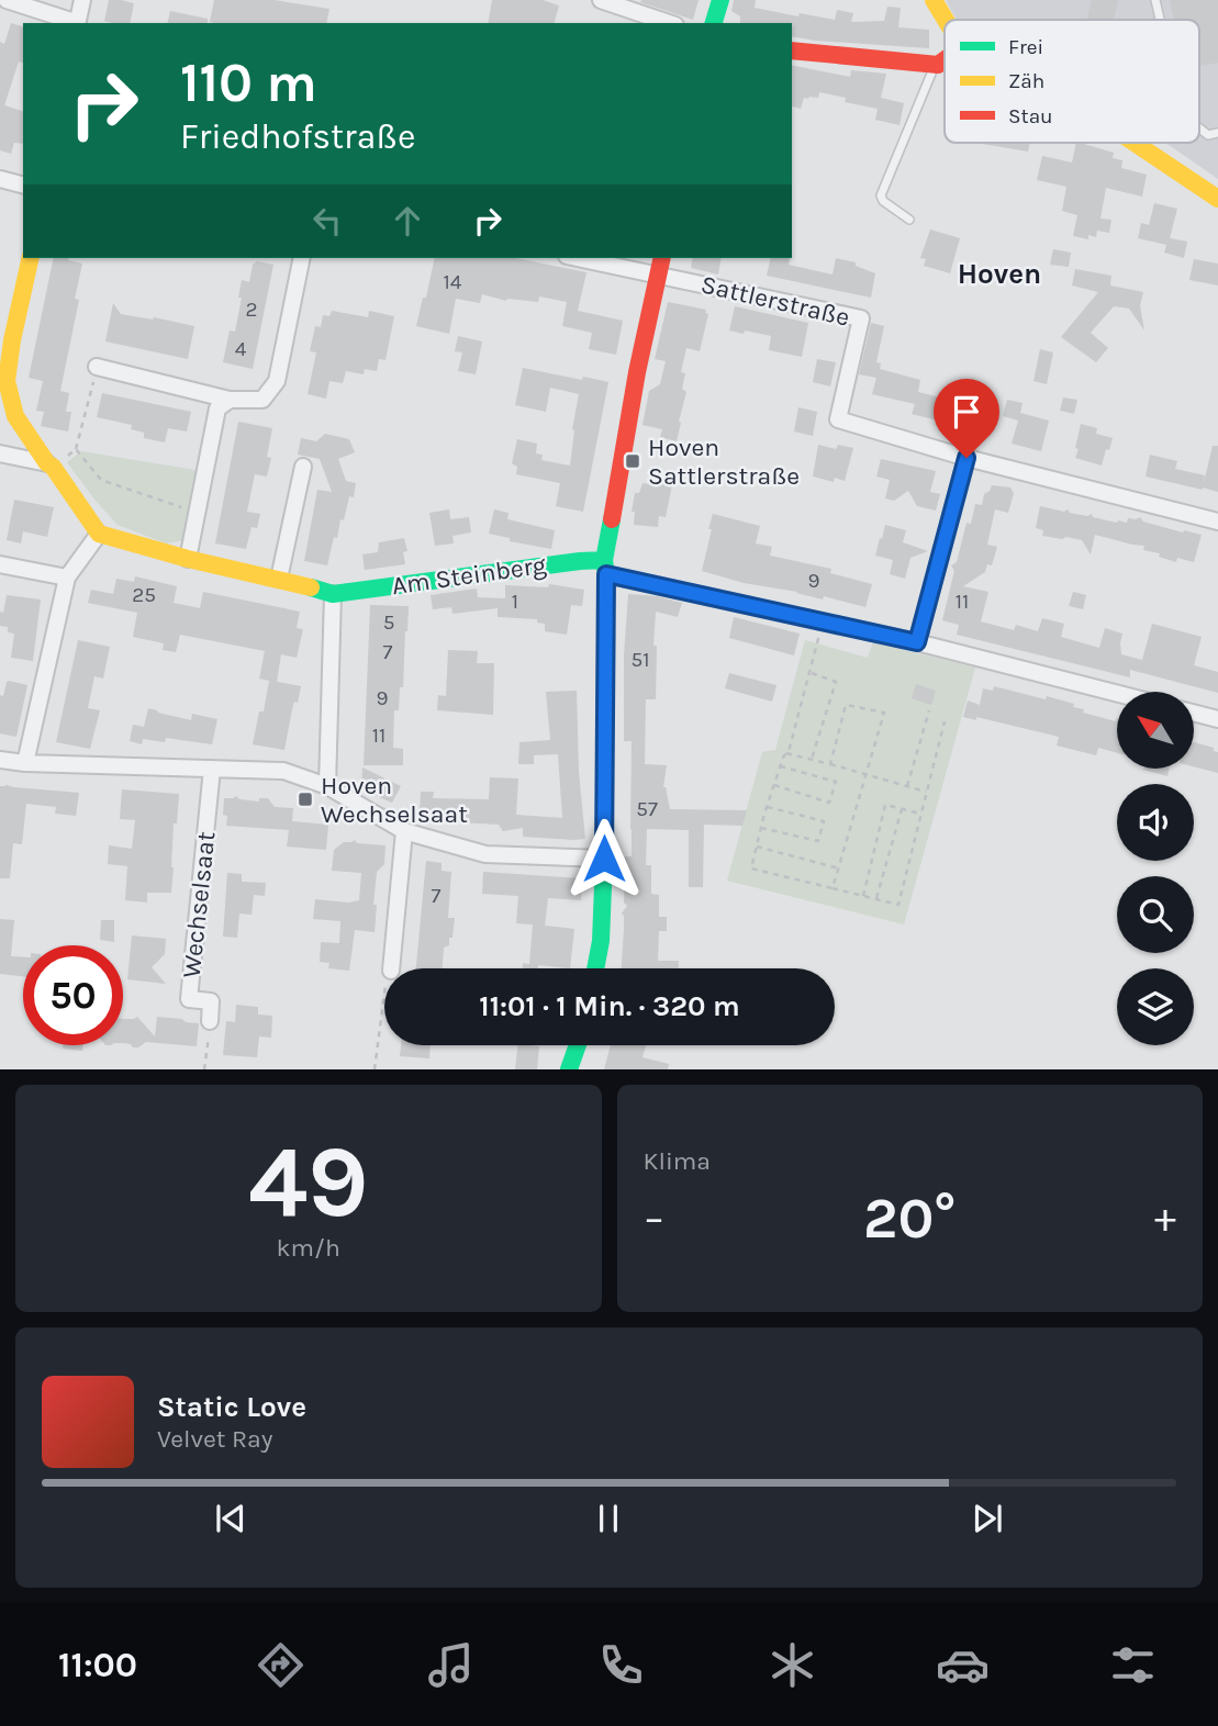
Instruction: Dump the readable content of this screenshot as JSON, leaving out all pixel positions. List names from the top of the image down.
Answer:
{
  "streets": {
    "main road": ["Am Steinberg"],
    "street": ["Sattlerstraße", "Wechselsaat"]
  },
  "districts": ["Hoven"],
  "places": {
    "transit": ["Hoven Sattlerstraße", "Hoven Wechselsaat"]
  },
  "house_numbers": [
    "14",
    "2",
    "4",
    "9",
    "25",
    "1",
    "11",
    "5",
    "7",
    "51",
    "9",
    "11",
    "57",
    "7"
  ],
  "legend": ["Frei", "Zäh", "Stau"],
  "north": "top left",
  "page": {
    "turn": ["110 m", "Friedhofstraße"],
    "limit": "50",
    "trip": "11:01 · 1 Min. · 320 m",
    "tile": [
      ["49", "km/h"],
      "Klima"
    ],
    "heat": ["−", "20°", "+"],
    "song": ["Static Love", "Velvet Ray"],
    "tabs": "11:00"
  }
}
